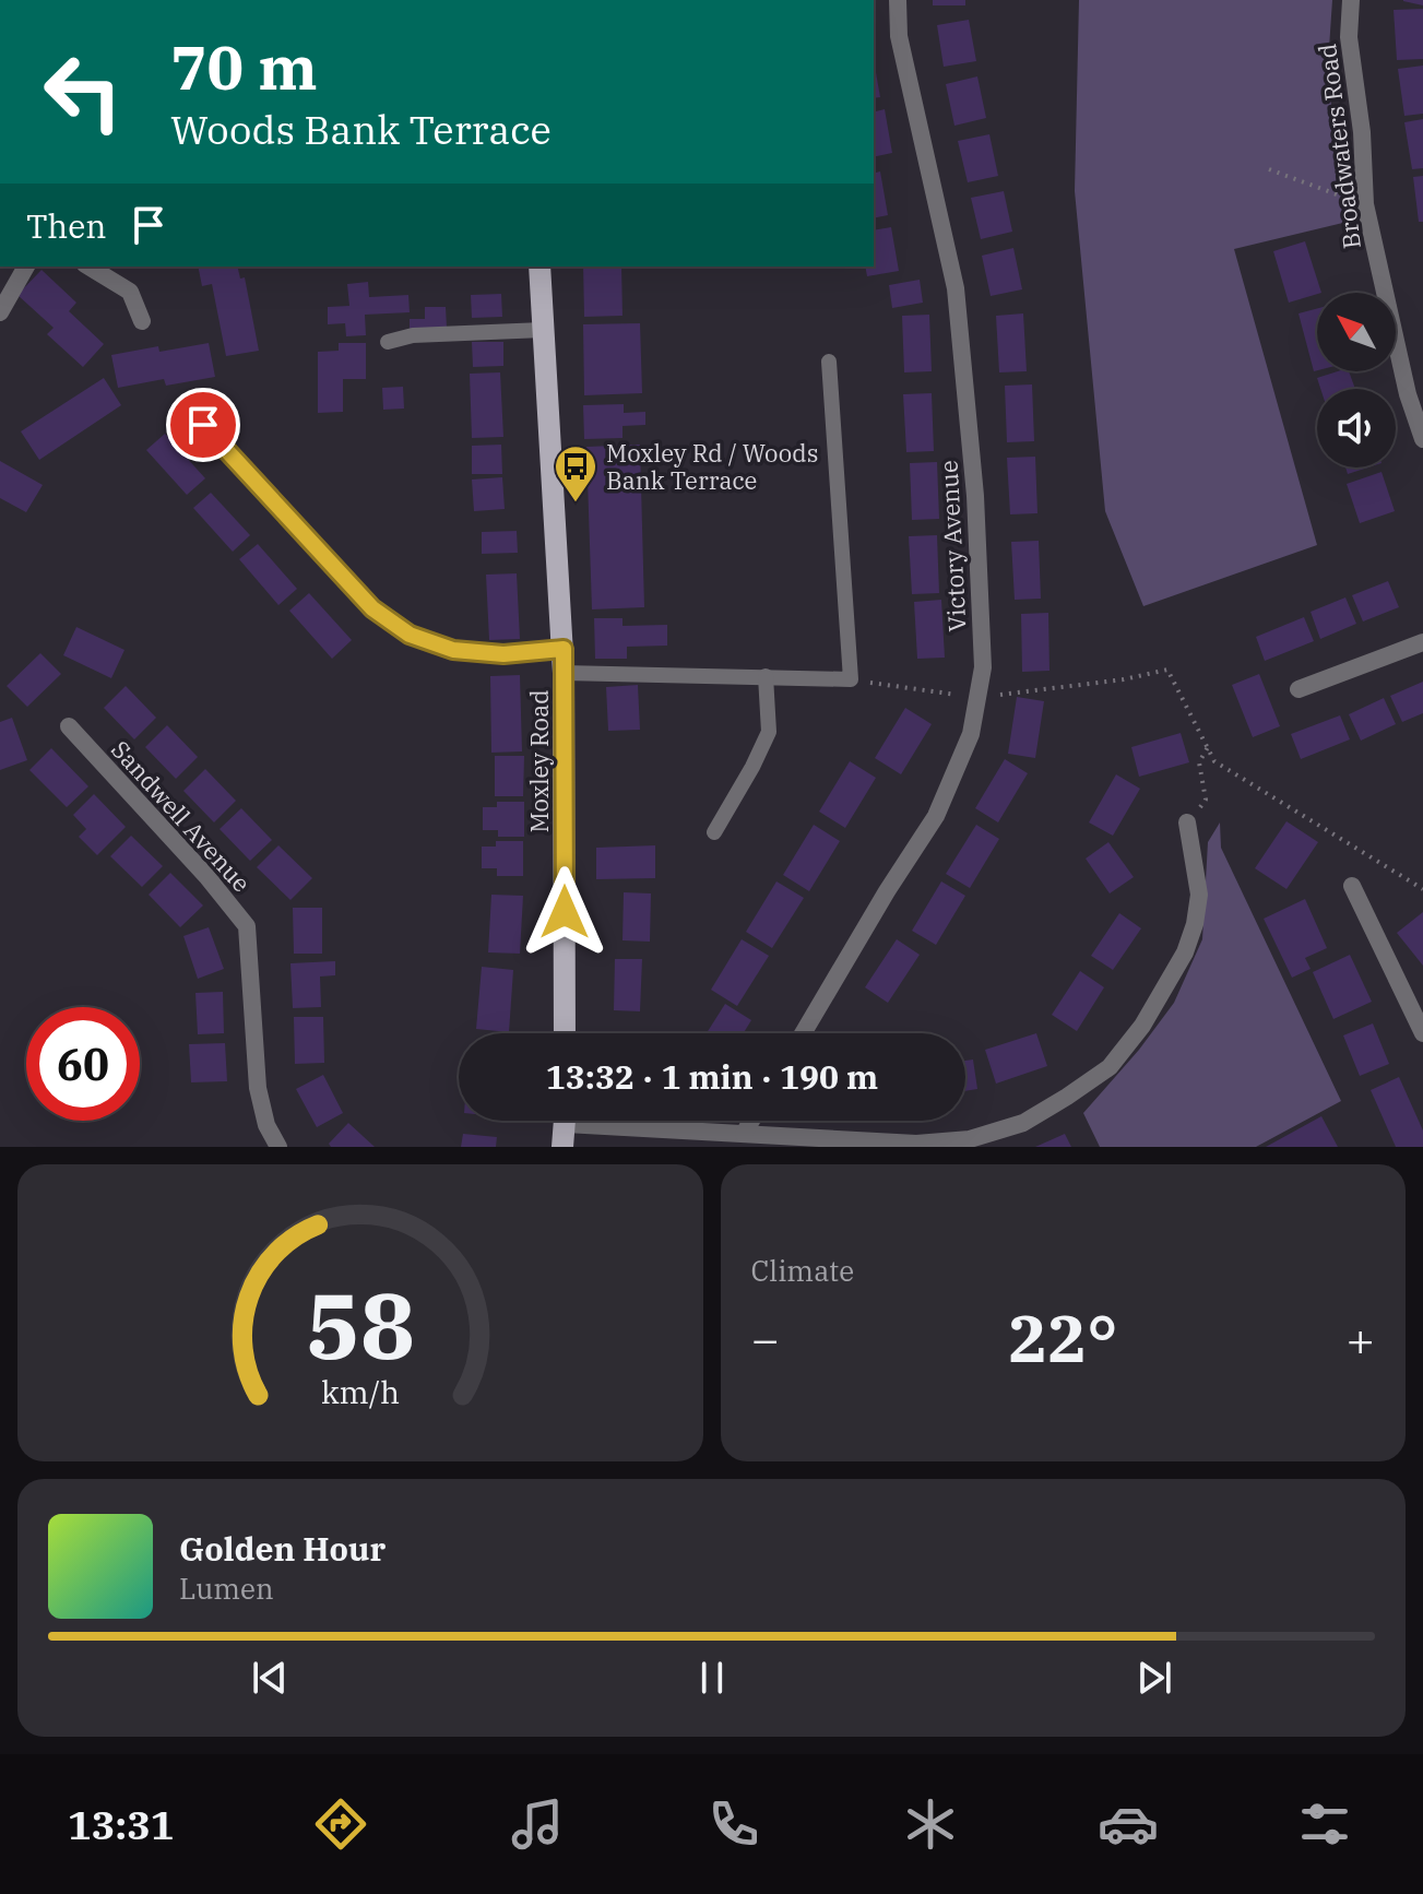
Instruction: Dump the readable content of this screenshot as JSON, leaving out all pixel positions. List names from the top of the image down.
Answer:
{
  "streets": {
    "main road": ["Moxley Road"],
    "street": ["Broadwaters Road", "Victory Avenue", "Sandwell Avenue"]
  },
  "places": {
    "bus stop": ["Moxley Rd / Woods Bank Terrace"]
  },
  "north": "top left",
  "page": {
    "turn": ["70 m", "Woods Bank Terrace"],
    "then": "Then",
    "limit": "60",
    "trip": "13:32 · 1 min · 190 m",
    "tile": "Climate",
    "heat": ["−", "22°", "+"],
    "song": ["Golden Hour", "Lumen"],
    "tabs": "13:31",
    "gauge": ["58", "km/h"]
  }
}
